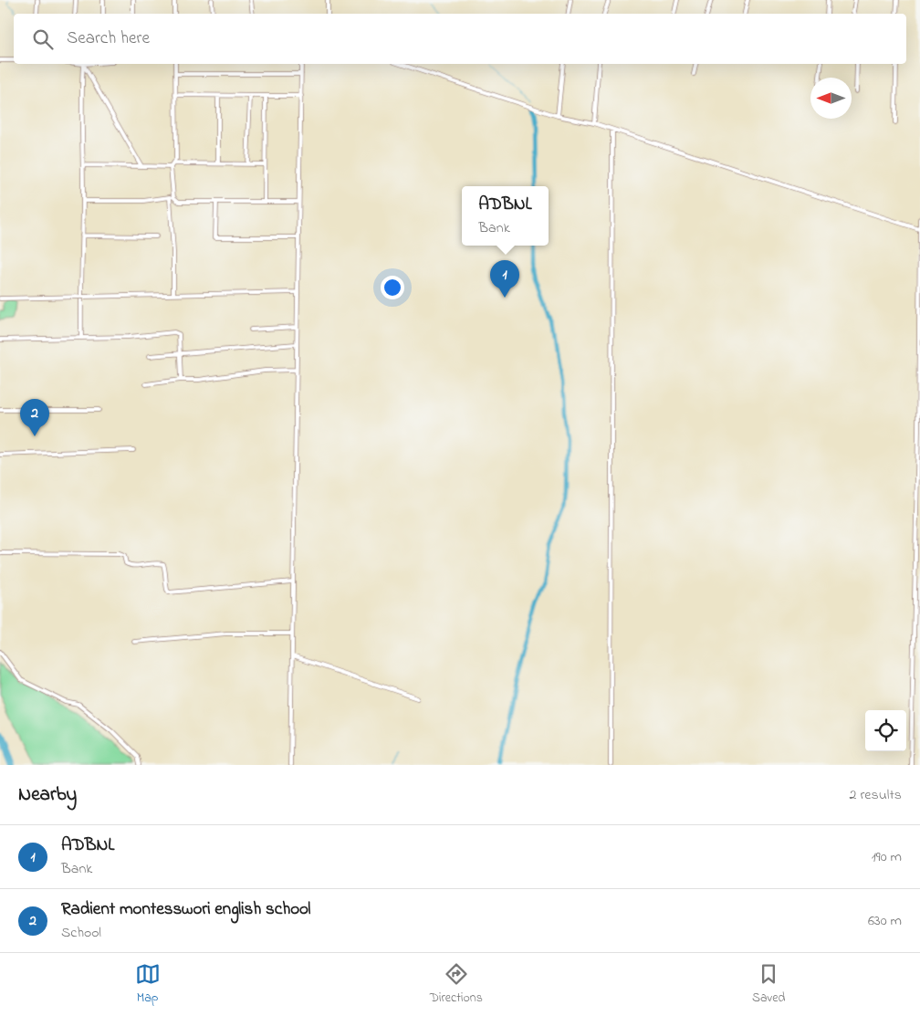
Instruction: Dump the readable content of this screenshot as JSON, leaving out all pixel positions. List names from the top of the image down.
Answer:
{
  "north": "left",
  "page": {
    "search": "Search here",
    "popup": ["ADBNL", "Bank"],
    "pins": ["1", "2"],
    "heading": ["Nearby", "2 results"],
    "list": [
      {
        "mark": "1",
        "name": "ADBNL",
        "note": "Bank",
        "value": "190 m"
      },
      {
        "mark": "2",
        "name": "Radient montesswori english school",
        "note": "School",
        "value": "630 m"
      }
    ],
    "nav": ["Map", "Directions", "Saved"]
  }
}
